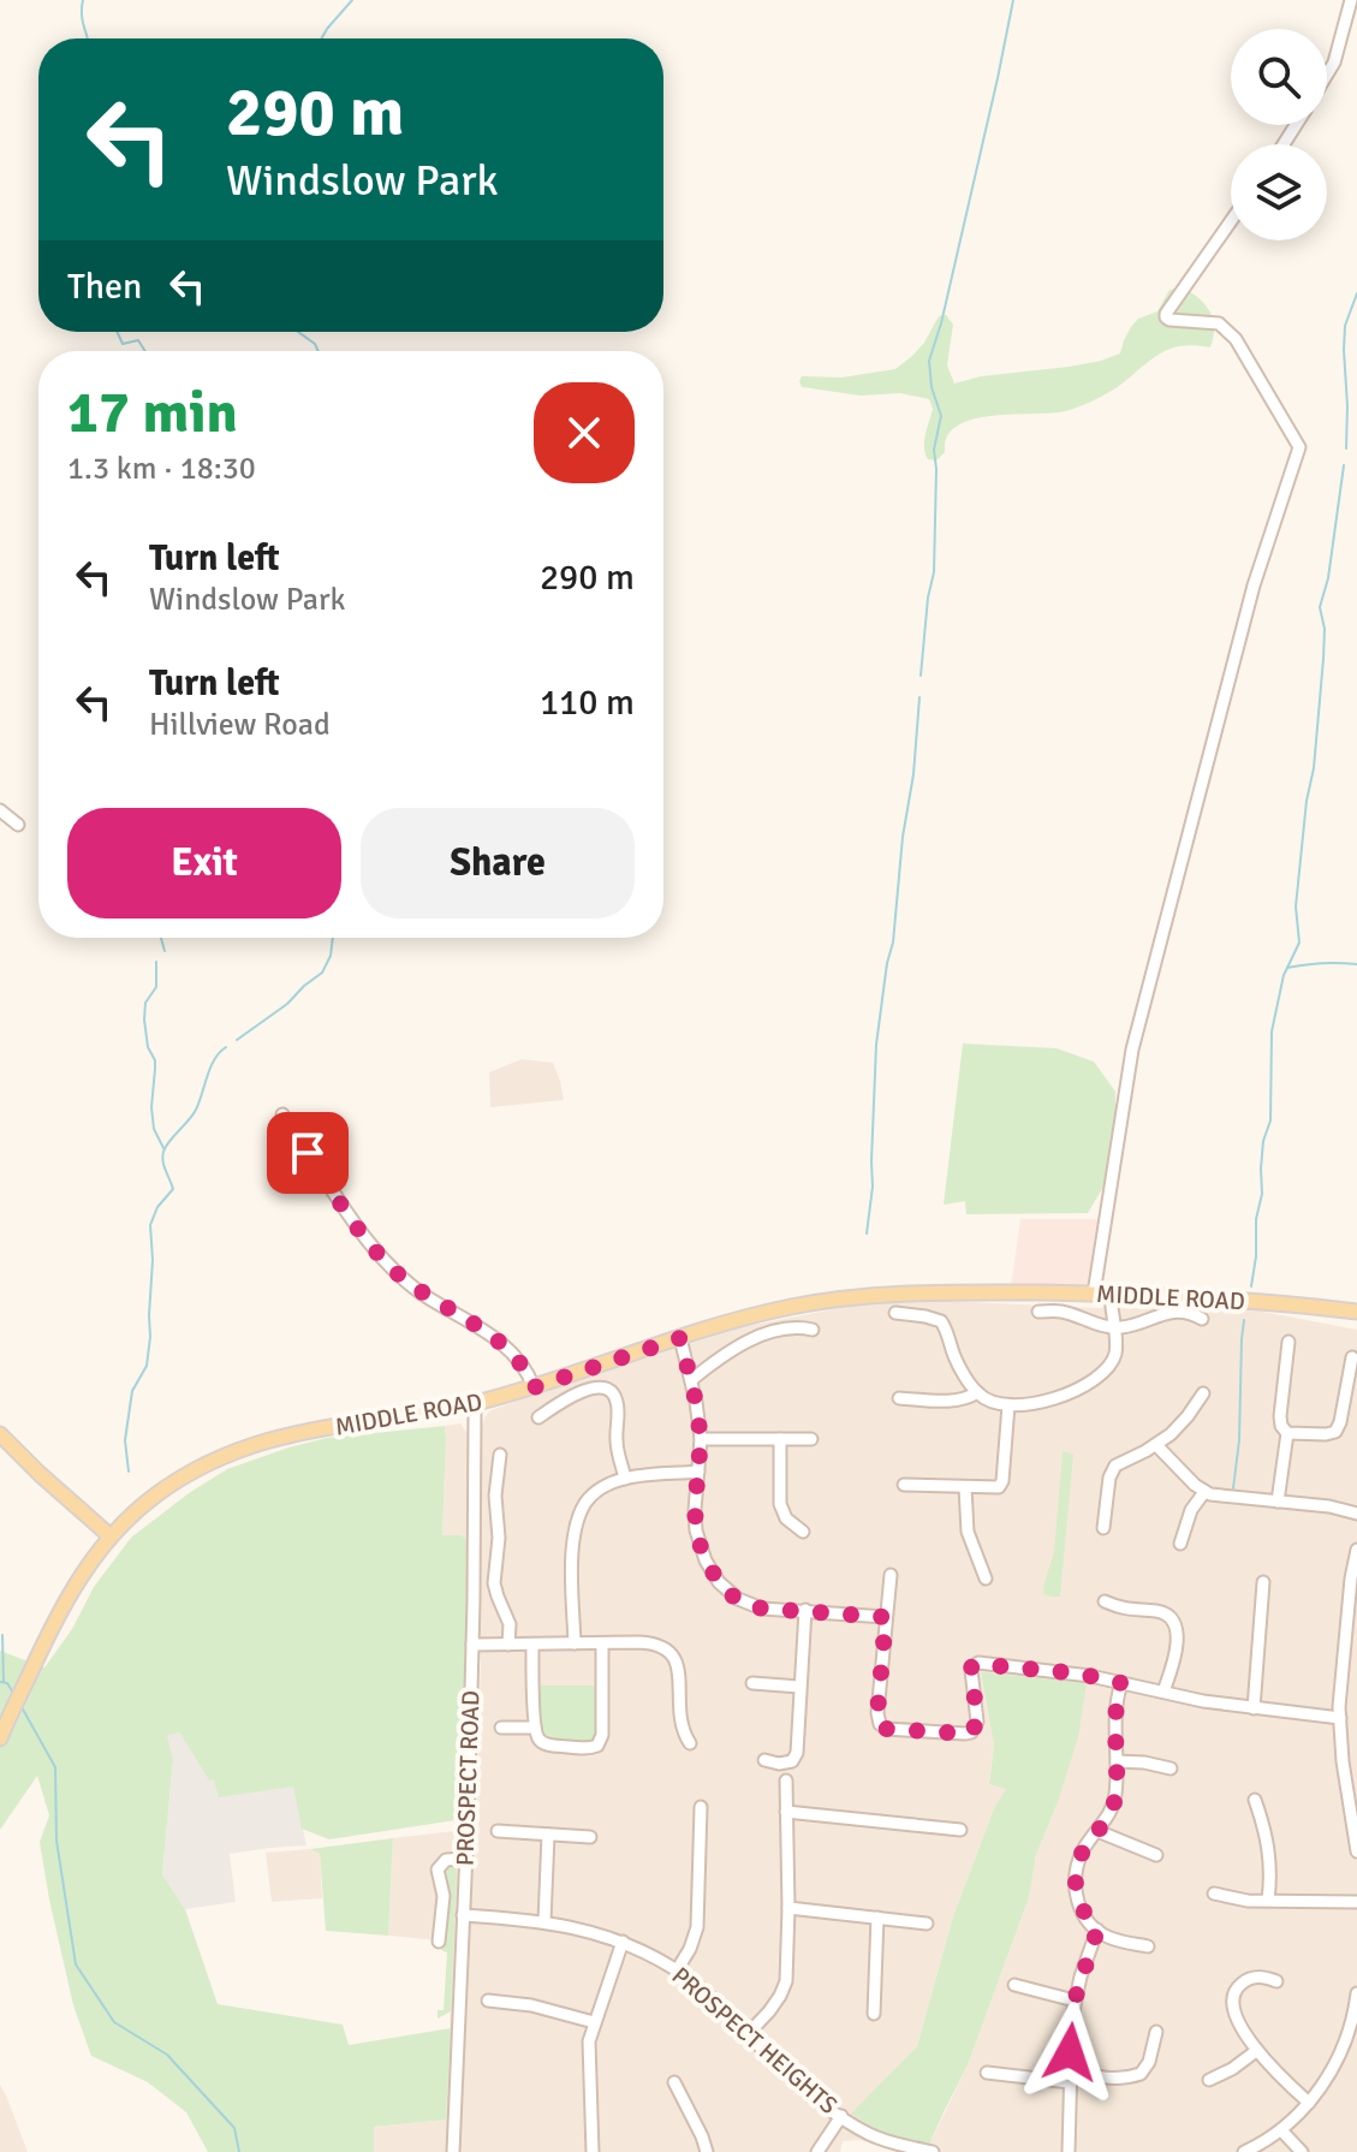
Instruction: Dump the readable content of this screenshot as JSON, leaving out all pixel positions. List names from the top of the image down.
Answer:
{
  "streets": {
    "main road": ["MIDDLE ROAD"],
    "street": ["PROSPECT ROAD", "PROSPECT HEIGHTS"]
  },
  "crossings": [
    ["MIDDLE ROAD", "PROSPECT ROAD"],
    ["PROSPECT ROAD", "PROSPECT HEIGHTS"]
  ],
  "page": {
    "turn": ["290 m", "Windslow Park"],
    "then": "Then",
    "heading": ["17 min", "1.3 km · 18:30"],
    "list": [
      {
        "name": "Turn left",
        "note": "Windslow Park",
        "value": "290 m"
      },
      {
        "name": "Turn left",
        "note": "Hillview Road",
        "value": "110 m"
      }
    ],
    "buttons": ["Exit", "Share"]
  }
}
